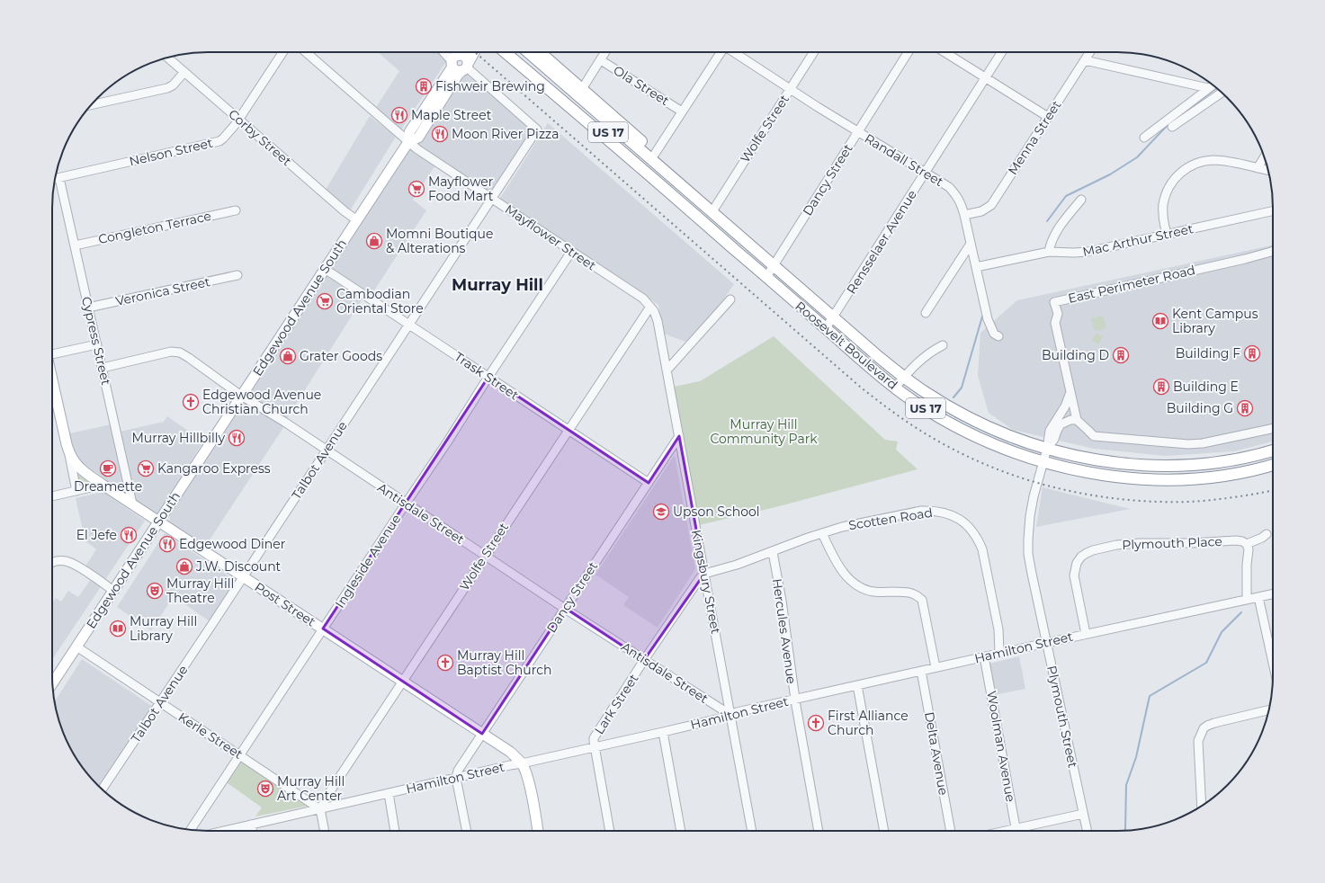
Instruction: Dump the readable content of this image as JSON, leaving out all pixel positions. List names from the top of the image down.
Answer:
{
  "streets": {
    "highway": ["US 17", "Roosevelt Boulevard"],
    "main road": ["Edgewood Avenue South", "Post Street"],
    "street": [
      "Ola Street",
      "Wolfe Street",
      "Corby Street",
      "Menna Street",
      "Nelson Street",
      "Randall Street",
      "Dancy Street",
      "Congleton Terrace",
      "Mayflower Street",
      "Mac Arthur Street",
      "Rensselaer Avenue",
      "East Perimeter Road",
      "Veronica Street",
      "Cypress Street",
      "Trask Street",
      "Talbot Avenue",
      "Antisdale Street",
      "Scotten Road",
      "Plymouth Place",
      "Ingleside Avenue",
      "Kingsbury Street",
      "Hercules Avenue",
      "Hamilton Street",
      "Lark Street",
      "Plymouth Street",
      "Kerle Street",
      "Woolman Avenue",
      "Delta Avenue"
    ]
  },
  "crossings": [
    ["Wolfe Street", "US 17"],
    ["Wolfe Street", "Randall Street"],
    ["Wolfe Street", "Mayflower Street"],
    ["Wolfe Street", "Roosevelt Boulevard"],
    ["Wolfe Street", "Trask Street"],
    ["Wolfe Street", "Antisdale Street"],
    ["Wolfe Street", "Kingsbury Street"],
    ["Wolfe Street", "Post Street"],
    ["Wolfe Street", "Hamilton Street"],
    ["Wolfe Street", "Kerle Street"],
    ["US 17", "Roosevelt Boulevard"],
    ["Corby Street", "Nelson Street"],
    ["Corby Street", "Edgewood Avenue South"],
    ["Menna Street", "Randall Street"],
    ["Nelson Street", "Cypress Street"],
    ["Randall Street", "Dancy Street"],
    ["Randall Street", "Mac Arthur Street"],
    ["Randall Street", "Rensselaer Avenue"],
    ["Dancy Street", "Roosevelt Boulevard"],
    ["Dancy Street", "Trask Street"],
    ["Dancy Street", "Antisdale Street"],
    ["Dancy Street", "Kingsbury Street"],
    ["Dancy Street", "Post Street"],
    ["Dancy Street", "Hamilton Street"],
    ["Congleton Terrace", "Cypress Street"],
    ["Mayflower Street", "Edgewood Avenue South"],
    ["Mayflower Street", "Talbot Avenue"],
    ["Mayflower Street", "Ingleside Avenue"],
    ["Mayflower Street", "Kingsbury Street"],
    ["Rensselaer Avenue", "Roosevelt Boulevard"],
    ["Veronica Street", "Cypress Street"],
    ["Edgewood Avenue South", "Trask Street"],
    ["Edgewood Avenue South", "Talbot Avenue"],
    ["Edgewood Avenue South", "Antisdale Street"],
    ["Edgewood Avenue South", "Post Street"],
    ["Edgewood Avenue South", "Kerle Street"],
    ["Cypress Street", "Antisdale Street"],
    ["Cypress Street", "Post Street"],
    ["Roosevelt Boulevard", "Plymouth Street"],
    ["Trask Street", "Talbot Avenue"],
    ["Trask Street", "Ingleside Avenue"],
    ["Talbot Avenue", "Antisdale Street"],
    ["Talbot Avenue", "Post Street"],
    ["Talbot Avenue", "Kerle Street"],
    ["Antisdale Street", "Ingleside Avenue"],
    ["Antisdale Street", "Kingsbury Street"],
    ["Antisdale Street", "Hamilton Street"],
    ["Antisdale Street", "Lark Street"],
    ["Scotten Road", "Kingsbury Street"],
    ["Scotten Road", "Hercules Avenue"],
    ["Scotten Road", "Hamilton Street"],
    ["Scotten Road", "Lark Street"],
    ["Plymouth Place", "Hamilton Street"],
    ["Ingleside Avenue", "Post Street"],
    ["Ingleside Avenue", "Kerle Street"],
    ["Kingsbury Street", "Hamilton Street"],
    ["Kingsbury Street", "Lark Street"],
    ["Post Street", "Hamilton Street"],
    ["Hercules Avenue", "Hamilton Street"],
    ["Hamilton Street", "Lark Street"],
    ["Hamilton Street", "Plymouth Street"],
    ["Hamilton Street", "Kerle Street"],
    ["Hamilton Street", "Woolman Avenue"],
    ["Hamilton Street", "Delta Avenue"]
  ],
  "districts": ["Murray Hill"],
  "parks": ["Murray Hill Community Park"],
  "places": {
    "building": [
      "Fishweir Brewing",
      "Building F",
      "Building D",
      "Building E",
      "Building G"
    ],
    "restaurant": [
      "Maple Street",
      "Moon River Pizza",
      "Murray Hillbilly",
      "El Jefe",
      "Edgewood Diner"
    ],
    "supermarket": ["Mayflower Food Mart", "Cambodian Oriental Store", "Kangaroo Express"],
    "shop": ["Momni Boutique & Alterations", "Grater Goods", "J.W. Discount"],
    "library": ["Kent Campus Library", "Murray Hill Library"],
    "church": ["Edgewood Avenue Christian Church", "Murray Hill Baptist Church", "First Alliance Church"],
    "cafe": ["Dreamette"],
    "school or university": ["Upson School"],
    "theatre": ["Murray Hill Theatre", "Murray Hill Art Center"]
  }
}
